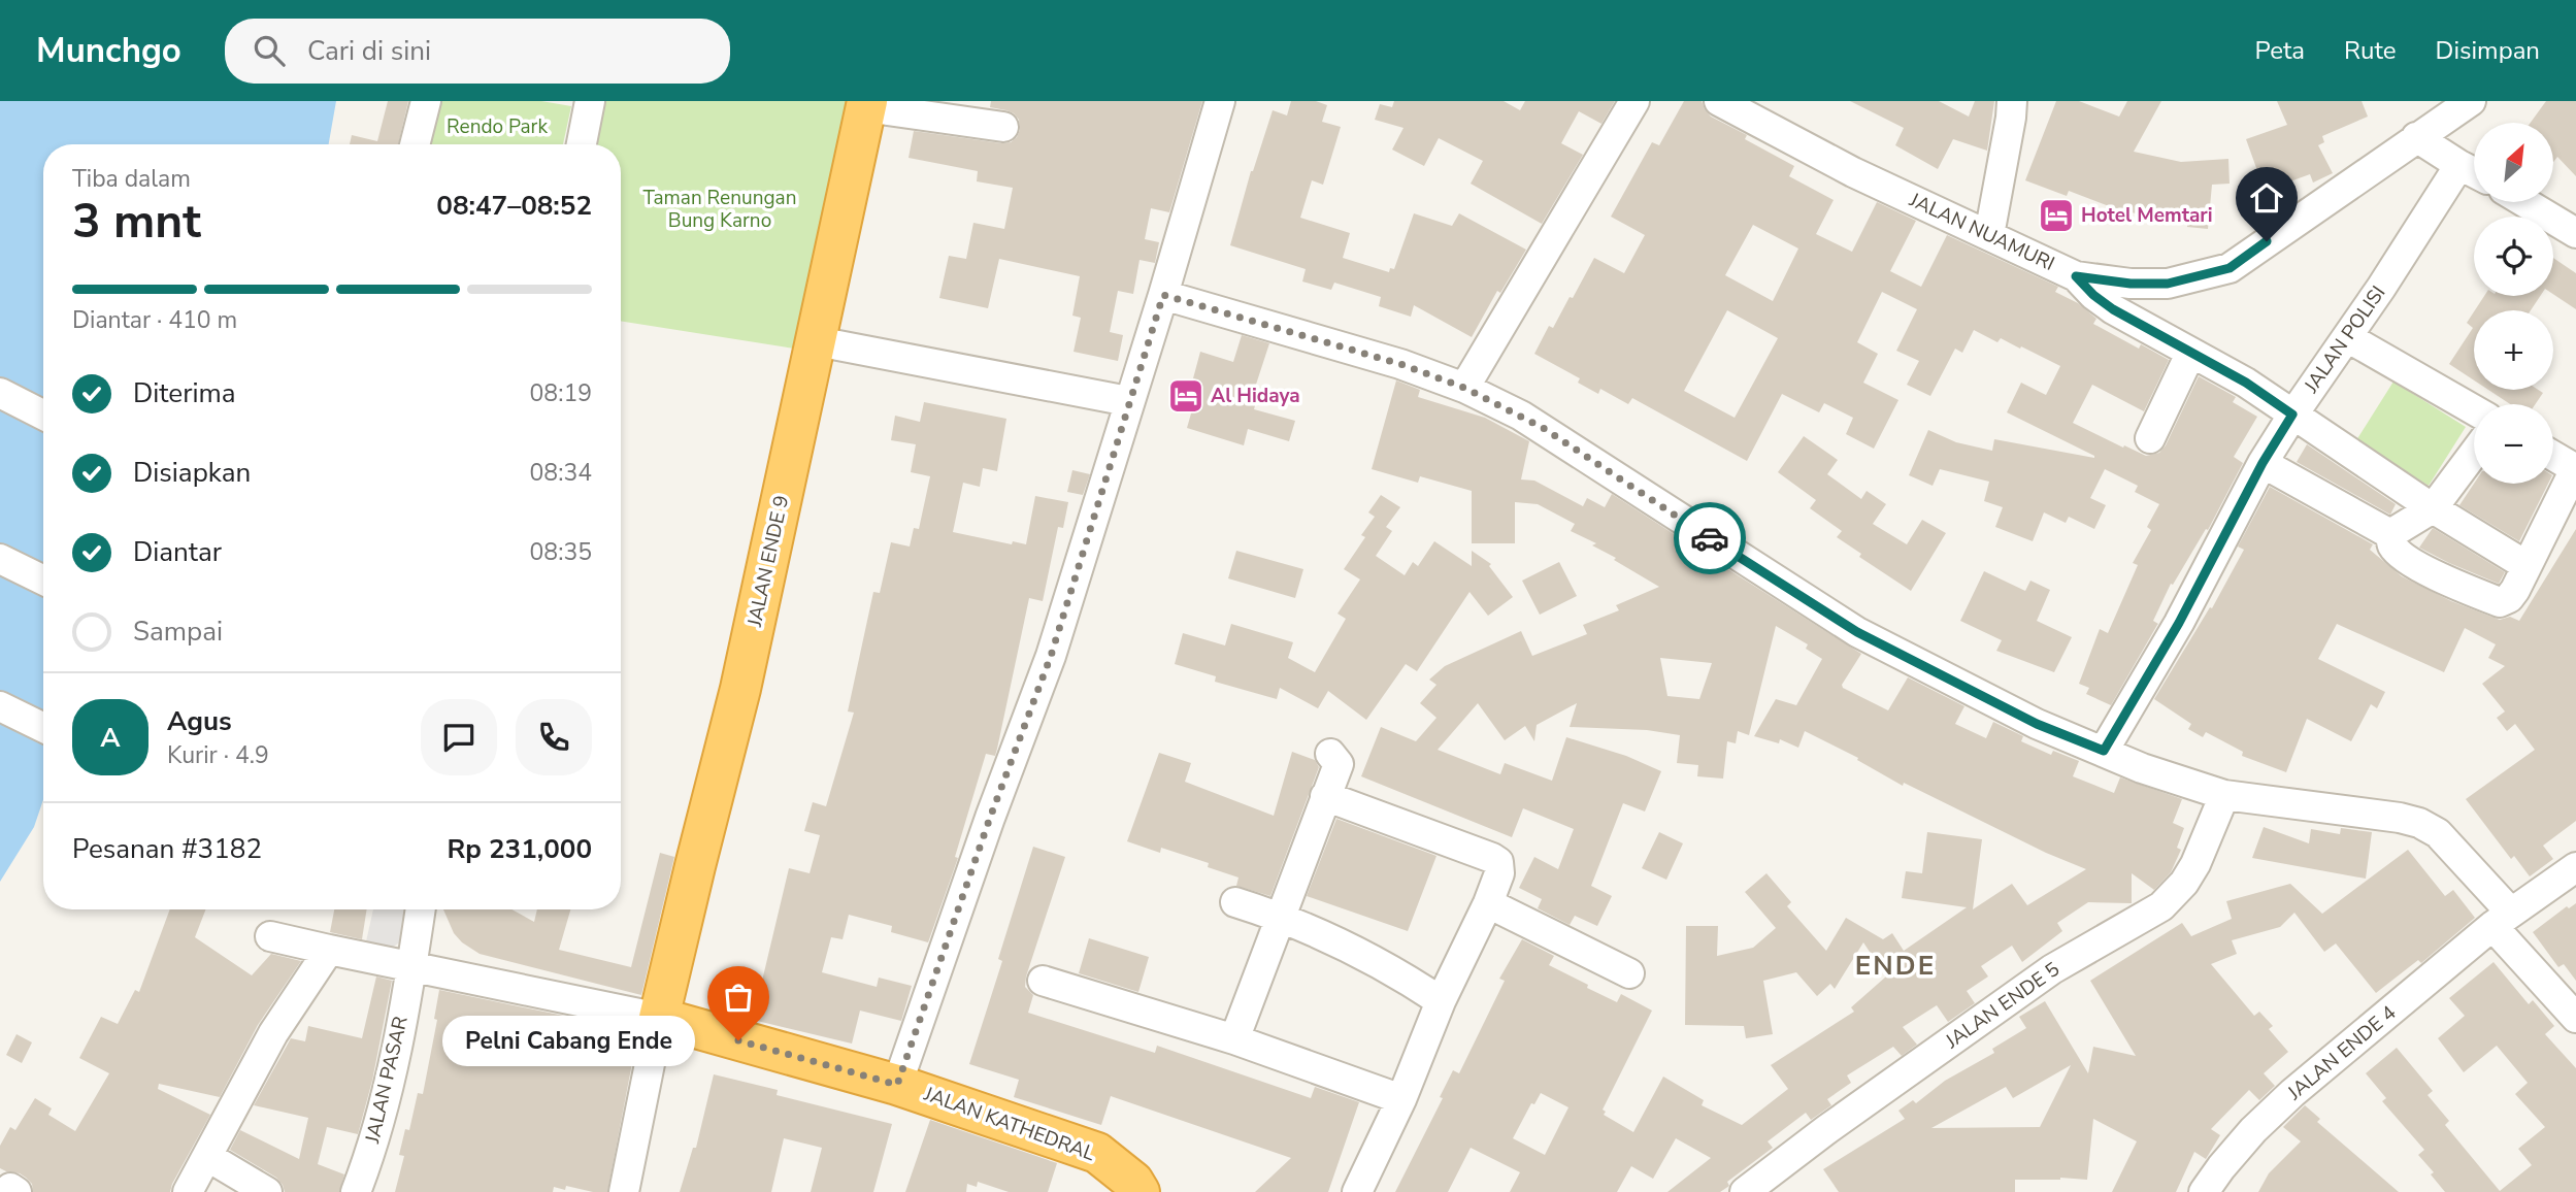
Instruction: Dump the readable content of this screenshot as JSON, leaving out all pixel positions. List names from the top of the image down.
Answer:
{
  "streets": {
    "highway": ["JALAN ENDE 9", "JALAN KATHEDRAL"],
    "street": [
      "JALAN NUAMURI",
      "JALAN POLISI",
      "JALAN ENDE 5",
      "JALAN ENDE 4",
      "JALAN PASAR"
    ]
  },
  "crossings": [
    ["JALAN ENDE 9", "JALAN KATHEDRAL"]
  ],
  "districts": ["ENDE"],
  "parks": ["Rendo Park", "Taman Renungan Bung Karno"],
  "places": {
    "hotel": ["Hotel Memtari", "Al Hidaya"],
    "other": ["Pelni Cabang Ende"]
  },
  "north": "top right",
  "page": {
    "header": "Munchgo",
    "search": "Cari di sini",
    "nav": ["Peta", "Rute", "Disimpan"],
    "map_buttons": ["+", "−"],
    "heading": ["3 mnt", "Tiba dalam", "08:47–08:52"],
    "panel": [
      "Agus",
      "Kurir · 4.9",
      "Pesanan #3182",
      "Rp 231,000"
    ],
    "bar": "Diantar · 410 m",
    "list": [
      ["Diterima", "08:19"],
      ["Disiapkan", "08:34"],
      ["Diantar", "08:35"],
      "Sampai"
    ],
    "round": "A",
    "bubble": "Pelni Cabang Ende"
  }
}
